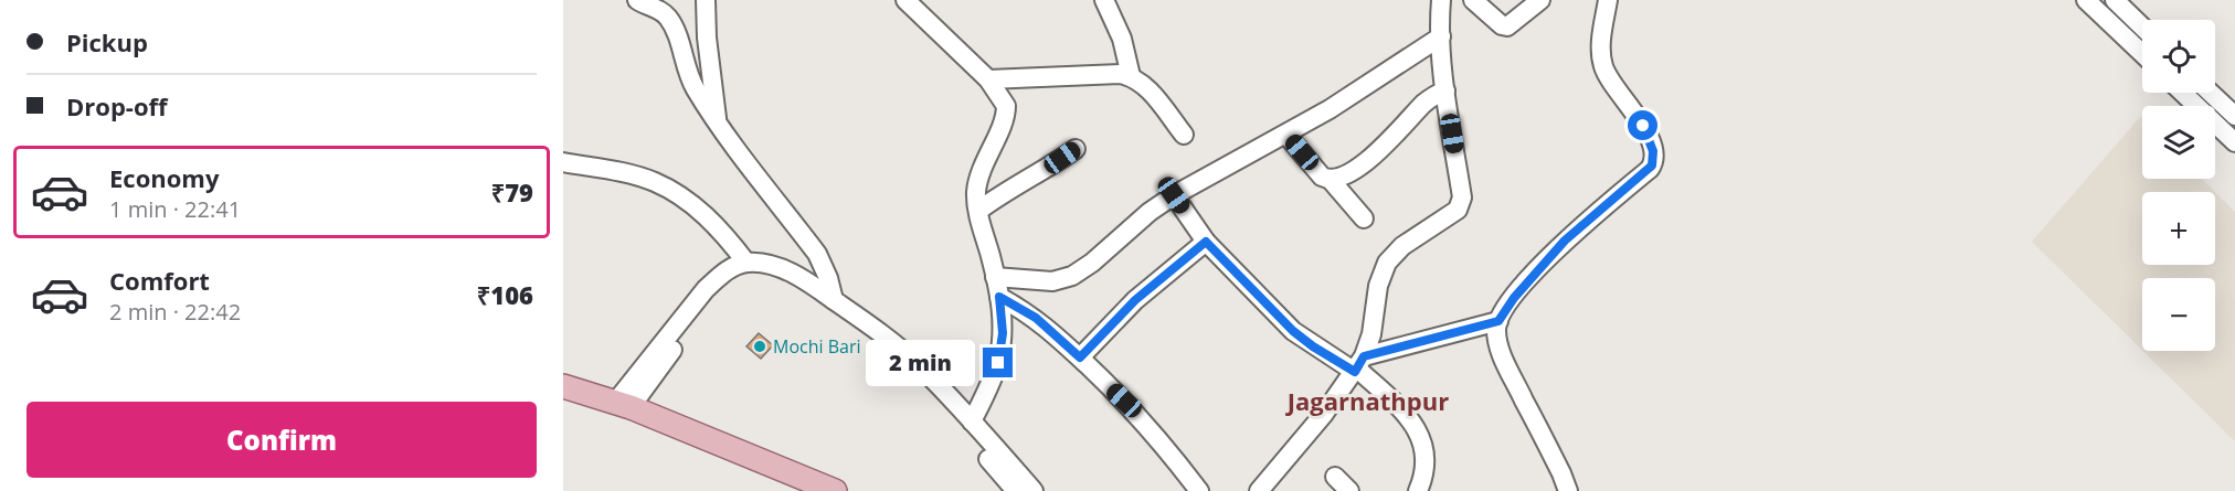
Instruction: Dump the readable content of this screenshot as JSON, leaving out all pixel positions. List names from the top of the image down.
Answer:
{
  "districts": ["Jagarnathpur"],
  "places": ["Mochi Bari"],
  "page": {
    "banner": ["Pickup", "Drop-off"],
    "map_buttons": ["+", "−"],
    "list": [
      {
        "name": "Economy",
        "note": "1 min · 22:41",
        "value": "₹79"
      },
      {
        "name": "Comfort",
        "note": "2 min · 22:42",
        "value": "₹106"
      }
    ],
    "bubble": "2 min",
    "buttons": "Confirm"
  }
}
